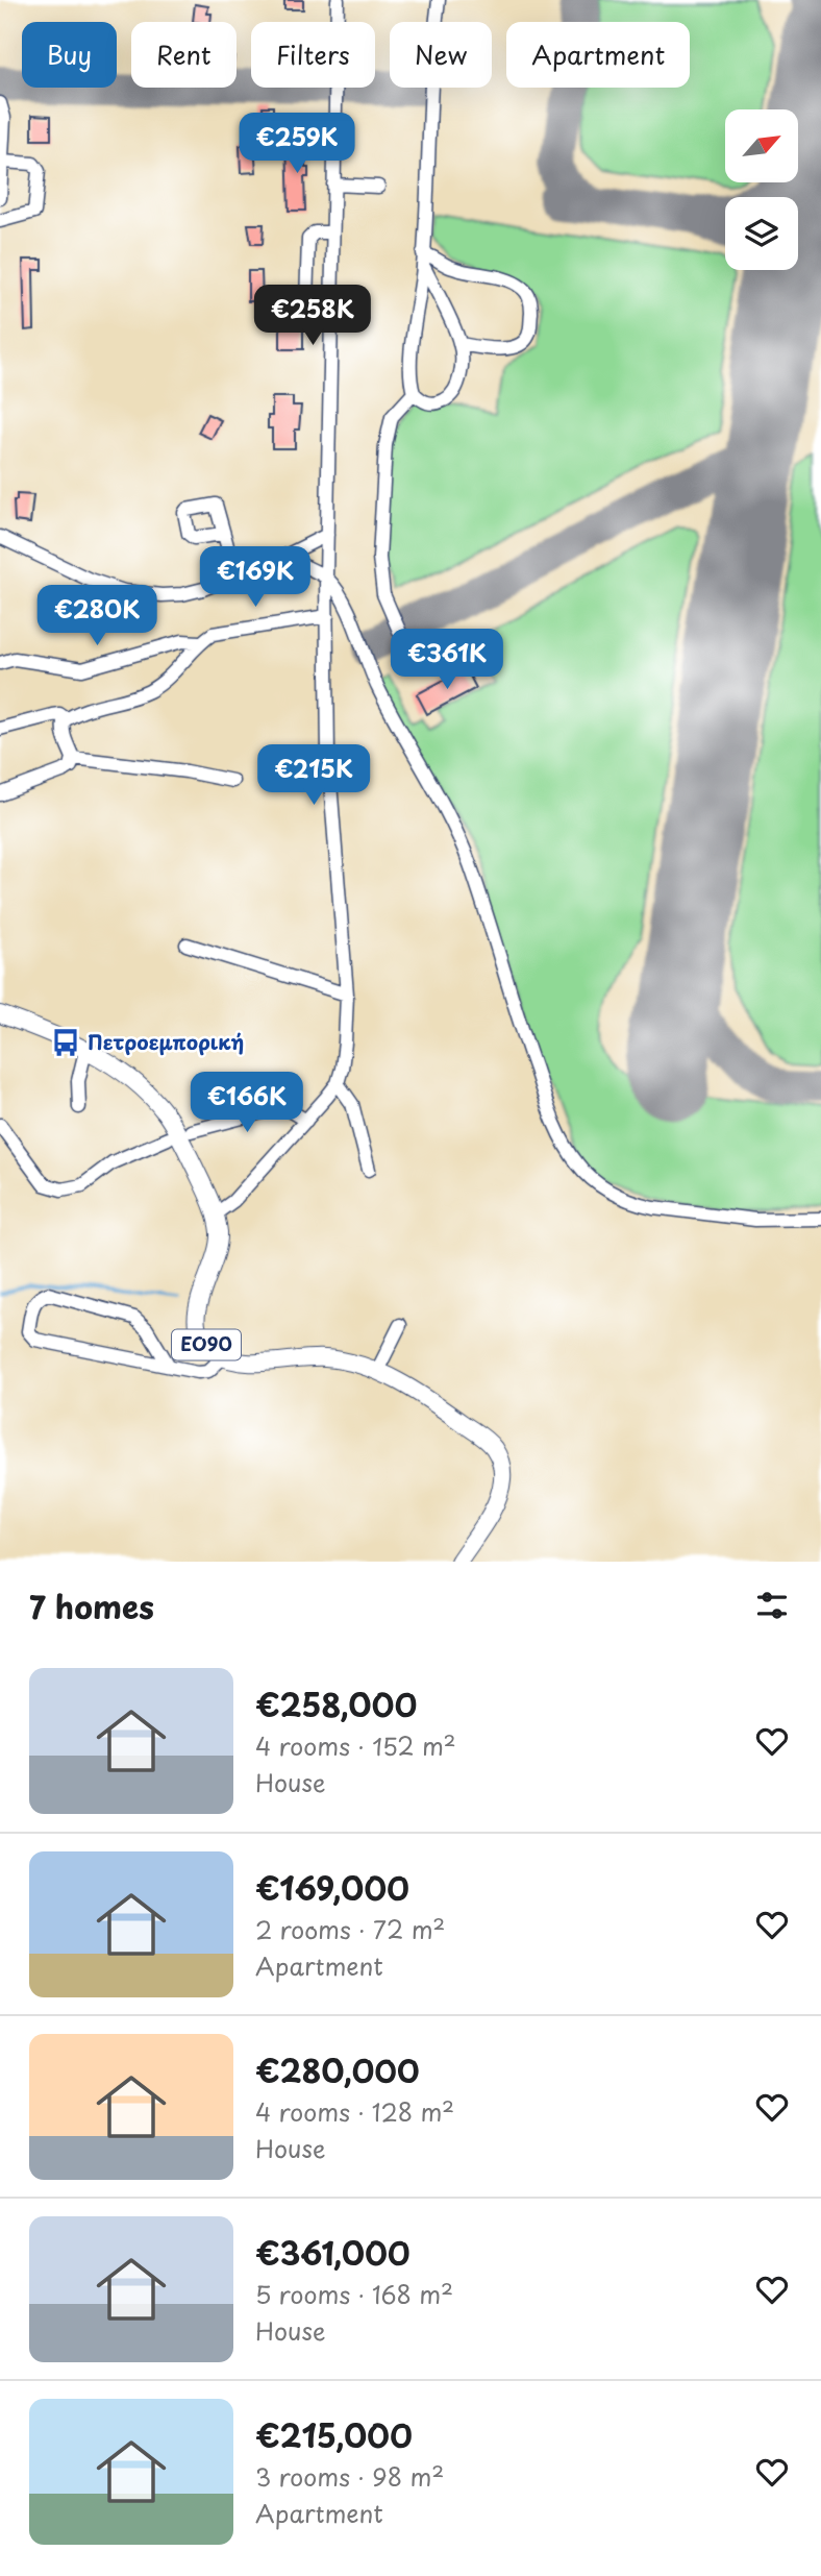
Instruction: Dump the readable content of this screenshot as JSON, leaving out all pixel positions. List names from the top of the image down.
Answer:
{
  "streets": {
    "main road": ["ΕΟ90"]
  },
  "places": {
    "bus stop": ["Πετροεμπορική"]
  },
  "north": "top right",
  "page": {
    "chip": [
      "Buy",
      "Rent",
      "Filters",
      "New",
      "Apartment"
    ],
    "price": [
      "€259K",
      "€258K",
      "€169K",
      "€280K",
      "€361K",
      "€215K",
      "€166K"
    ],
    "heading": "7 homes",
    "list": [
      {
        "name": "€258,000",
        "note": "4 rooms · 152 m² · House"
      },
      {
        "name": "€169,000",
        "note": "2 rooms · 72 m² · Apartment"
      },
      {
        "name": "€280,000",
        "note": "4 rooms · 128 m² · House"
      },
      {
        "name": "€361,000",
        "note": "5 rooms · 168 m² · House"
      },
      {
        "name": "€215,000",
        "note": "3 rooms · 98 m² · Apartment"
      }
    ]
  }
}
